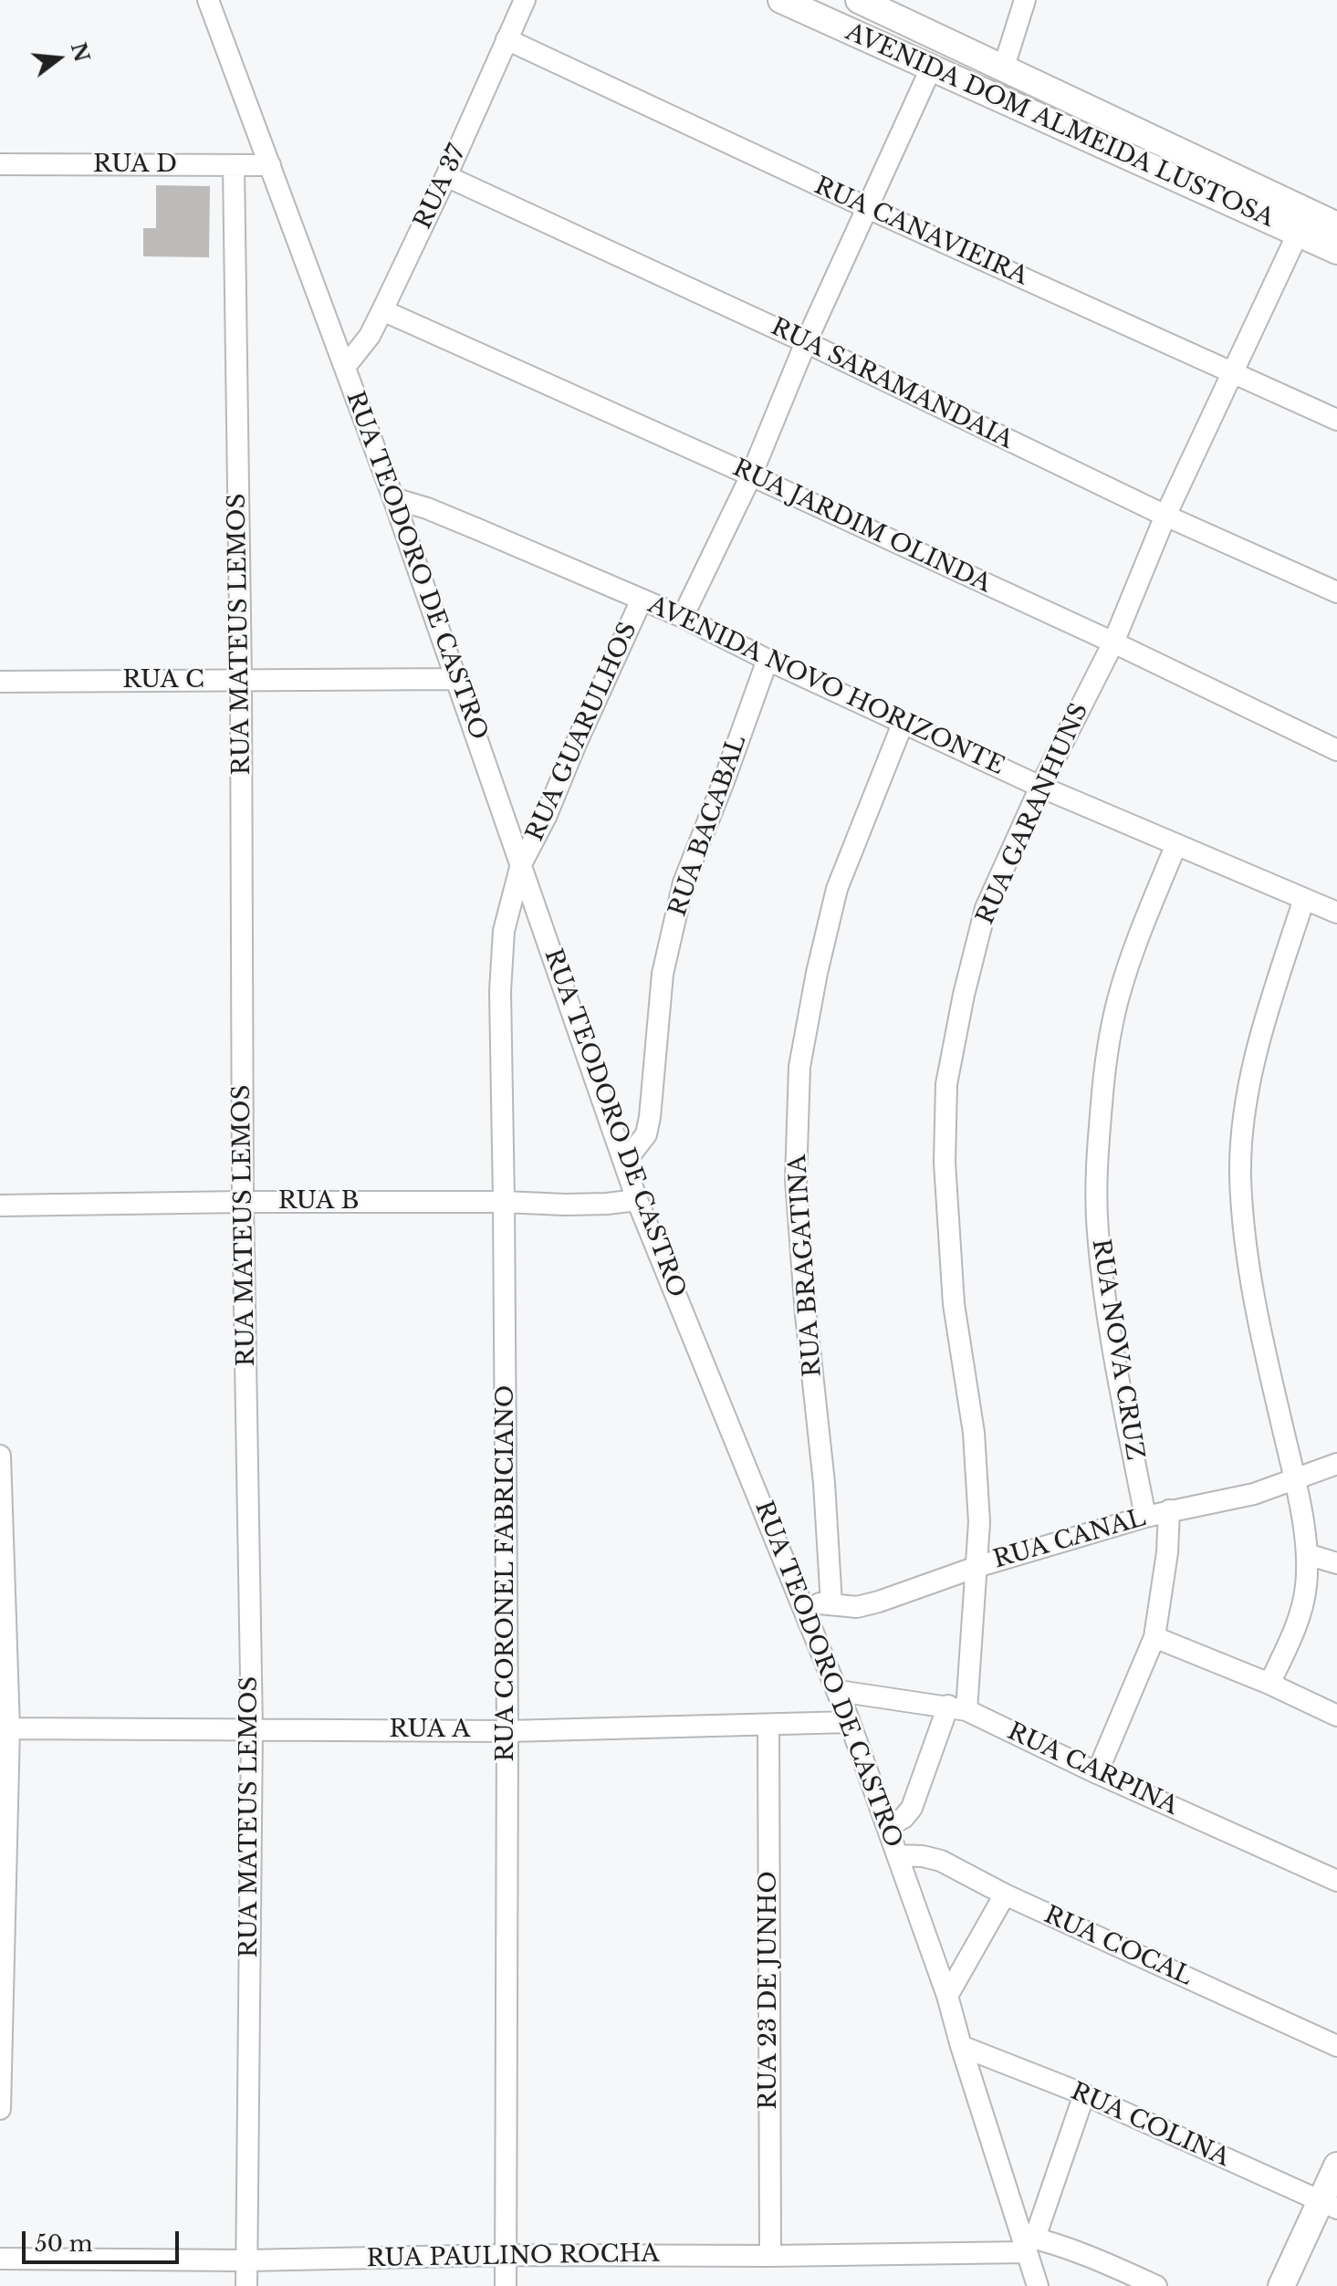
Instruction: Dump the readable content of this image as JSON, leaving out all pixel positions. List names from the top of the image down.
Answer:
{
  "streets": {
    "street": [
      "AVENIDA DOM ALMEIDA LUSTOSA",
      "RUA D",
      "RUA 37",
      "RUA CANAVIEIRA",
      "RUA SARAMANDAIA",
      "RUA JARDIM OLINDA",
      "RUA TEODORO DE CASTRO",
      "RUA MATEUS LEMOS",
      "RUA C",
      "AVENIDA NOVO HORIZONTE",
      "RUA GUARULHOS",
      "RUA GARANHUNS",
      "RUA BACABAL",
      "RUA B",
      "RUA BRAGATINA",
      "RUA NOVA CRUZ",
      "RUA CANAL",
      "RUA CORONEL FABRICIANO",
      "RUA A",
      "RUA CARPINA",
      "RUA COCAL",
      "RUA 23 DE JUNHO",
      "RUA COLINA",
      "RUA PAULINO ROCHA"
    ]
  },
  "crossings": [
    ["AVENIDA DOM ALMEIDA LUSTOSA", "RUA GARANHUNS"],
    ["RUA D", "RUA TEODORO DE CASTRO"],
    ["RUA D", "RUA MATEUS LEMOS"],
    ["RUA 37", "RUA CANAVIEIRA"],
    ["RUA 37", "RUA SARAMANDAIA"],
    ["RUA 37", "RUA JARDIM OLINDA"],
    ["RUA 37", "RUA TEODORO DE CASTRO"],
    ["RUA CANAVIEIRA", "RUA GARANHUNS"],
    ["RUA SARAMANDAIA", "RUA GARANHUNS"],
    ["RUA JARDIM OLINDA", "RUA GARANHUNS"],
    ["RUA TEODORO DE CASTRO", "RUA C"],
    ["RUA TEODORO DE CASTRO", "AVENIDA NOVO HORIZONTE"],
    ["RUA TEODORO DE CASTRO", "RUA GUARULHOS"],
    ["RUA TEODORO DE CASTRO", "RUA GARANHUNS"],
    ["RUA TEODORO DE CASTRO", "RUA BACABAL"],
    ["RUA TEODORO DE CASTRO", "RUA B"],
    ["RUA TEODORO DE CASTRO", "RUA CANAL"],
    ["RUA TEODORO DE CASTRO", "RUA CORONEL FABRICIANO"],
    ["RUA TEODORO DE CASTRO", "RUA A"],
    ["RUA TEODORO DE CASTRO", "RUA CARPINA"],
    ["RUA TEODORO DE CASTRO", "RUA COCAL"],
    ["RUA TEODORO DE CASTRO", "RUA COLINA"],
    ["RUA TEODORO DE CASTRO", "RUA PAULINO ROCHA"],
    ["RUA MATEUS LEMOS", "RUA C"],
    ["RUA MATEUS LEMOS", "RUA B"],
    ["RUA MATEUS LEMOS", "RUA A"],
    ["RUA MATEUS LEMOS", "RUA PAULINO ROCHA"],
    ["AVENIDA NOVO HORIZONTE", "RUA GUARULHOS"],
    ["AVENIDA NOVO HORIZONTE", "RUA GARANHUNS"],
    ["AVENIDA NOVO HORIZONTE", "RUA BACABAL"],
    ["AVENIDA NOVO HORIZONTE", "RUA BRAGATINA"],
    ["AVENIDA NOVO HORIZONTE", "RUA NOVA CRUZ"],
    ["RUA GUARULHOS", "RUA CORONEL FABRICIANO"],
    ["RUA GARANHUNS", "RUA CANAL"],
    ["RUA GARANHUNS", "RUA CARPINA"],
    ["RUA B", "RUA CORONEL FABRICIANO"],
    ["RUA BRAGATINA", "RUA CANAL"],
    ["RUA NOVA CRUZ", "RUA CANAL"],
    ["RUA CORONEL FABRICIANO", "RUA A"],
    ["RUA CORONEL FABRICIANO", "RUA PAULINO ROCHA"],
    ["RUA A", "RUA 23 DE JUNHO"],
    ["RUA 23 DE JUNHO", "RUA PAULINO ROCHA"]
  ],
  "scale_bar": "50 m",
  "north": "right"
}
